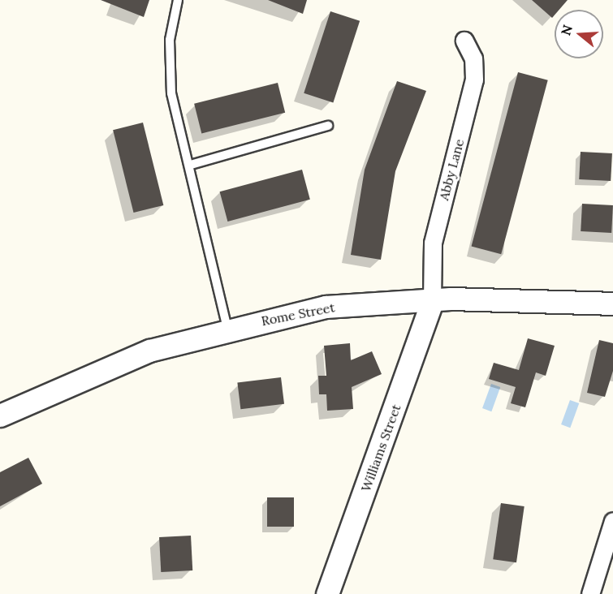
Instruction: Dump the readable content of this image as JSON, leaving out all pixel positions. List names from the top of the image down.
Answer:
{
  "streets": {
    "street": ["Abby Lane", "Rome Street", "Williams Street"]
  },
  "crossings": [
    ["Abby Lane", "Rome Street"],
    ["Abby Lane", "Williams Street"],
    ["Rome Street", "Williams Street"]
  ],
  "north": "left"
}
